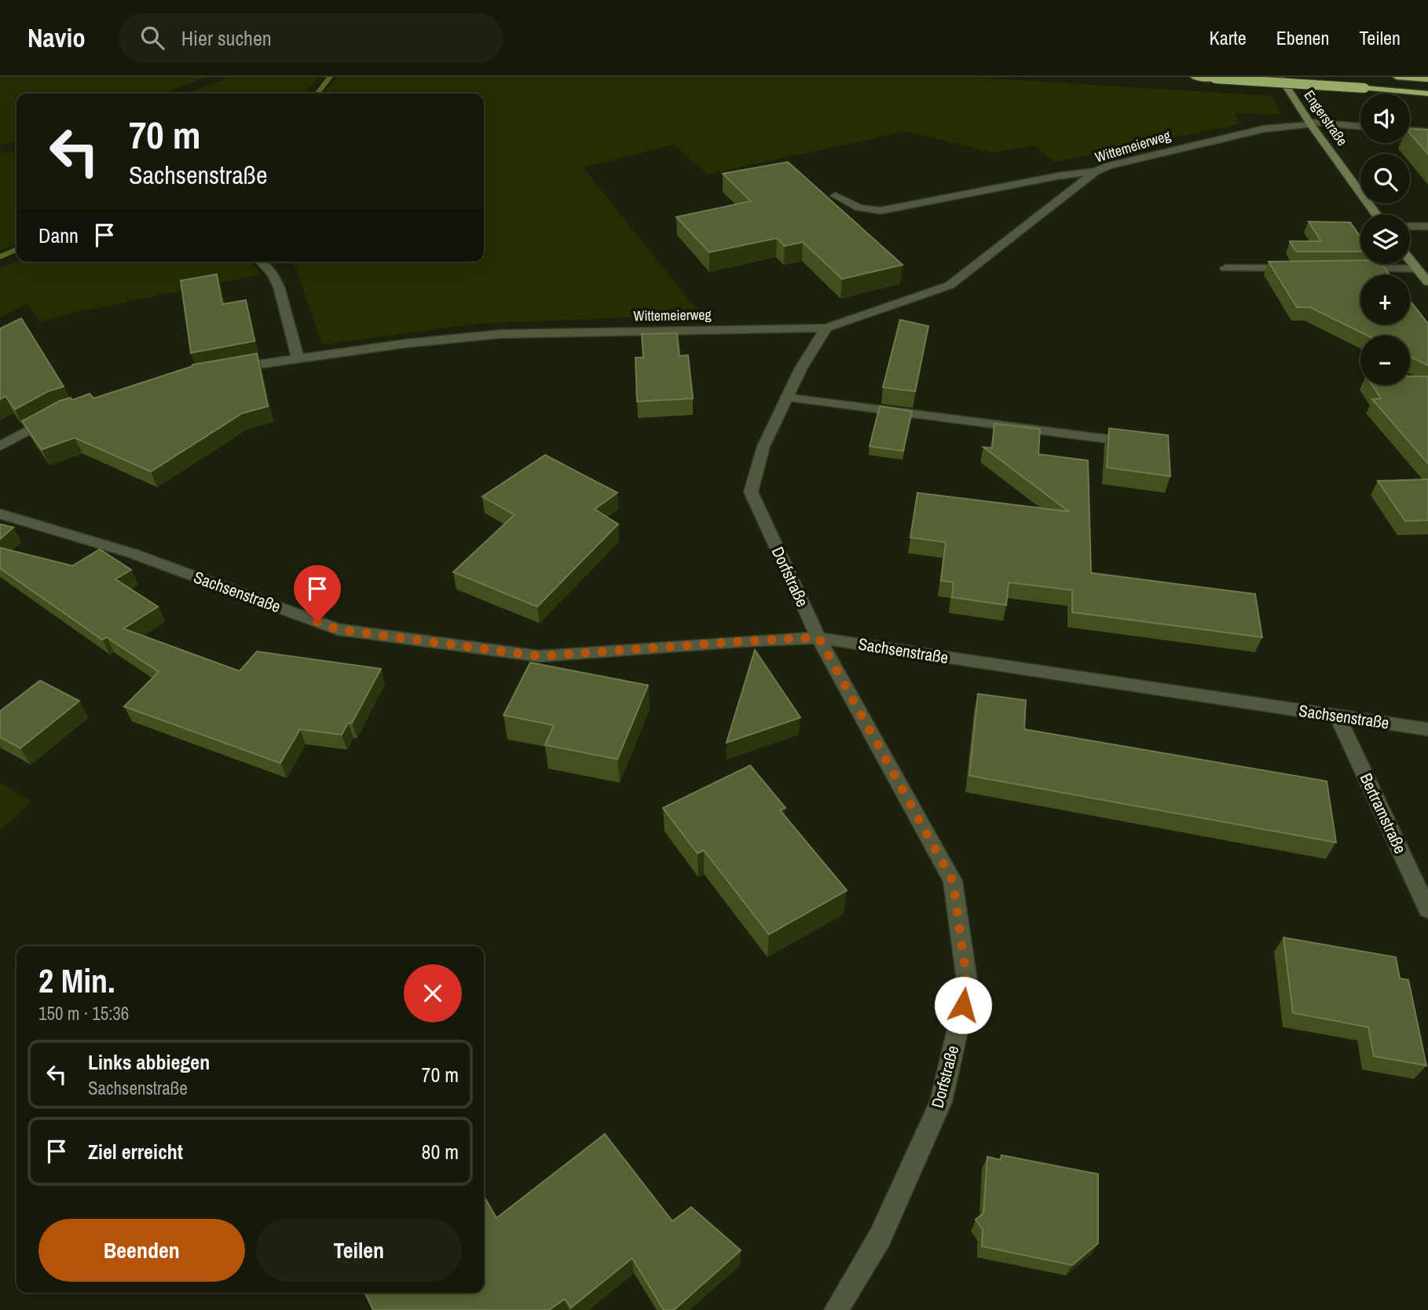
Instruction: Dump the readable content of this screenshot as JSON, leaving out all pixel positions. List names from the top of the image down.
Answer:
{
  "streets": {
    "main road": ["Engerstraße"],
    "street": [
      "Wittemeierweg",
      "Dorfstraße",
      "Sachsenstraße",
      "Bertramstraße"
    ]
  },
  "crossings": [
    ["Engerstraße", "Wittemeierweg"],
    ["Wittemeierweg", "Dorfstraße"],
    ["Dorfstraße", "Sachsenstraße"],
    ["Sachsenstraße", "Bertramstraße"]
  ],
  "page": {
    "header": "Navio",
    "search": "Hier suchen",
    "nav": ["Karte", "Ebenen", "Teilen"],
    "map_buttons": ["+", "−"],
    "turn": ["70 m", "Sachsenstraße"],
    "then": "Dann",
    "heading": ["2 Min.", "150 m · 15:36"],
    "list": [
      {
        "name": "Links abbiegen",
        "note": "Sachsenstraße",
        "value": "70 m"
      },
      {
        "name": "Ziel erreicht",
        "value": "80 m"
      }
    ],
    "buttons": ["Beenden", "Teilen"]
  }
}
